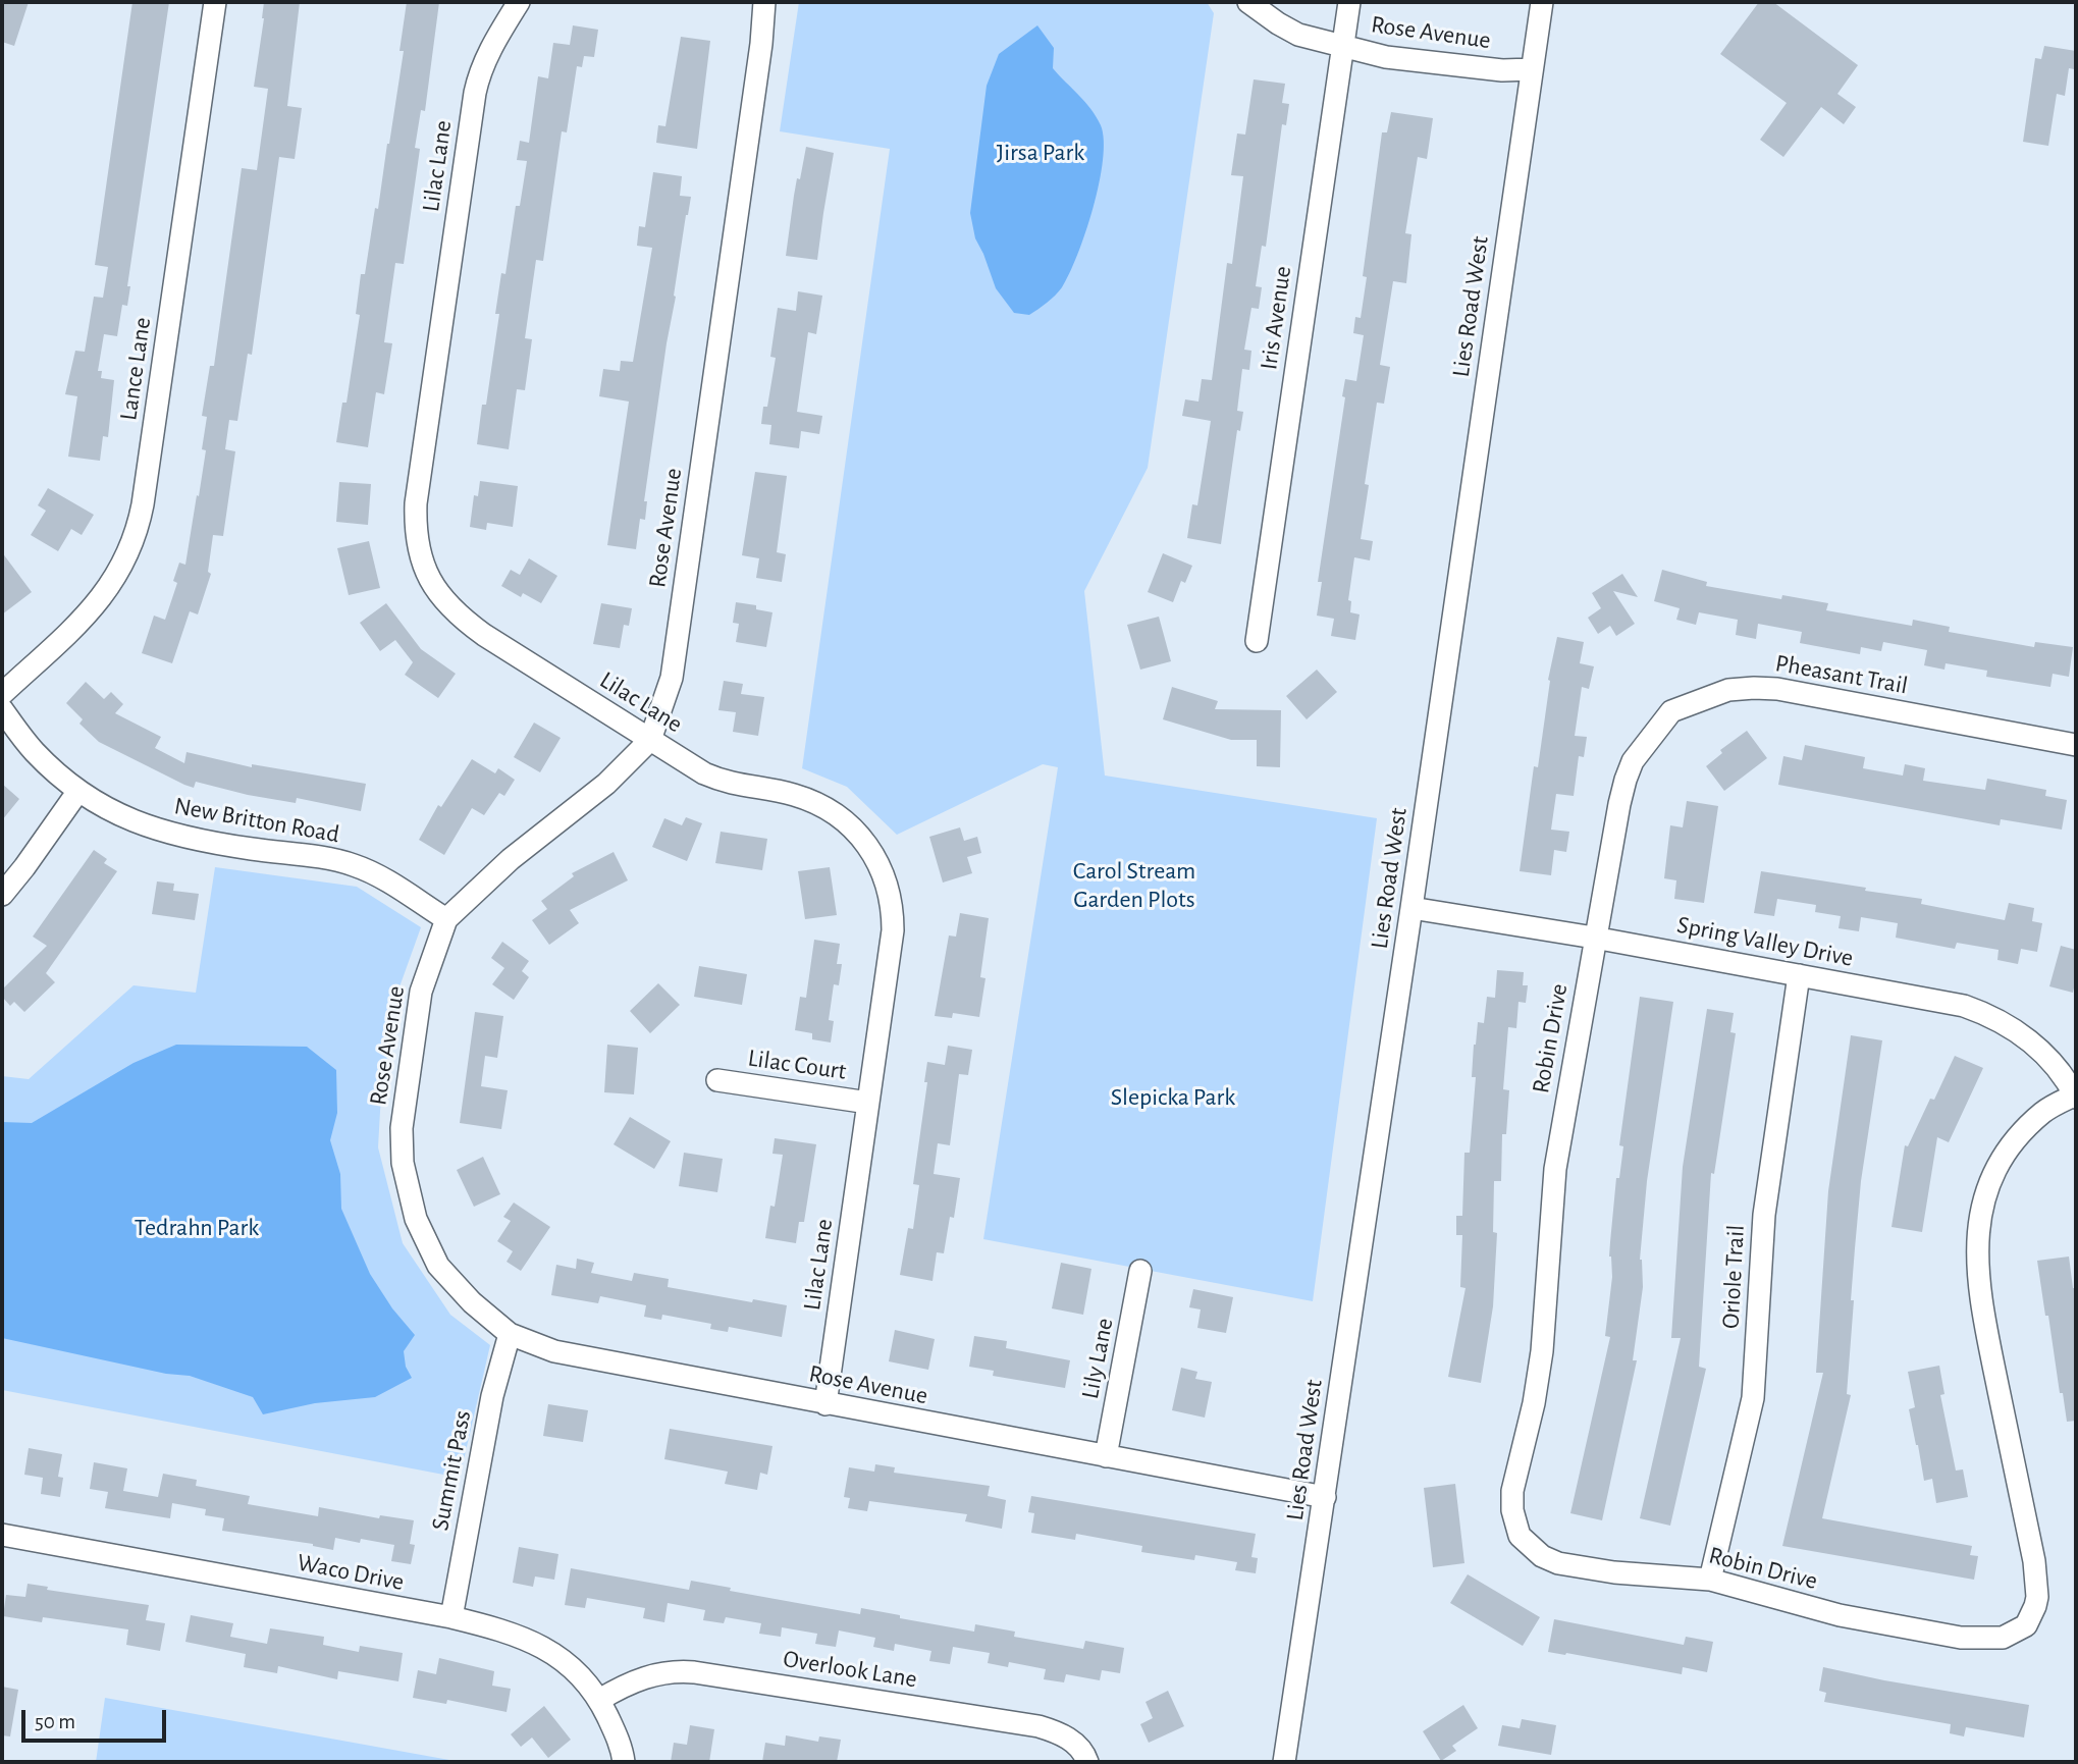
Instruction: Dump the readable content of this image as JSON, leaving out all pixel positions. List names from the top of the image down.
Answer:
{
  "streets": {
    "street": [
      "Rose Avenue",
      "Lilac Lane",
      "Lies Road West",
      "Iris Avenue",
      "Lance Lane",
      "Pheasant Trail",
      "New Britton Road",
      "Spring Valley Drive",
      "Robin Drive",
      "Lilac Court",
      "Oriole Trail",
      "Lily Lane",
      "Summit Pass",
      "Waco Drive",
      "Overlook Lane"
    ]
  },
  "crossings": [
    ["Rose Avenue", "Lilac Lane"],
    ["Rose Avenue", "Lies Road West"],
    ["Rose Avenue", "Iris Avenue"],
    ["Rose Avenue", "New Britton Road"],
    ["Rose Avenue", "Lily Lane"],
    ["Rose Avenue", "Summit Pass"],
    ["Lilac Lane", "Lilac Court"],
    ["Lies Road West", "Spring Valley Drive"],
    ["Pheasant Trail", "Spring Valley Drive"],
    ["Pheasant Trail", "Robin Drive"],
    ["Spring Valley Drive", "Robin Drive"],
    ["Spring Valley Drive", "Oriole Trail"],
    ["Robin Drive", "Oriole Trail"],
    ["Summit Pass", "Waco Drive"],
    ["Waco Drive", "Overlook Lane"]
  ],
  "parks": [
    "Jirsa Park",
    "Carol Stream Garden Plots",
    "Slepicka Park",
    "Tedrahn Park"
  ],
  "scale_bar": "50 m"
}
